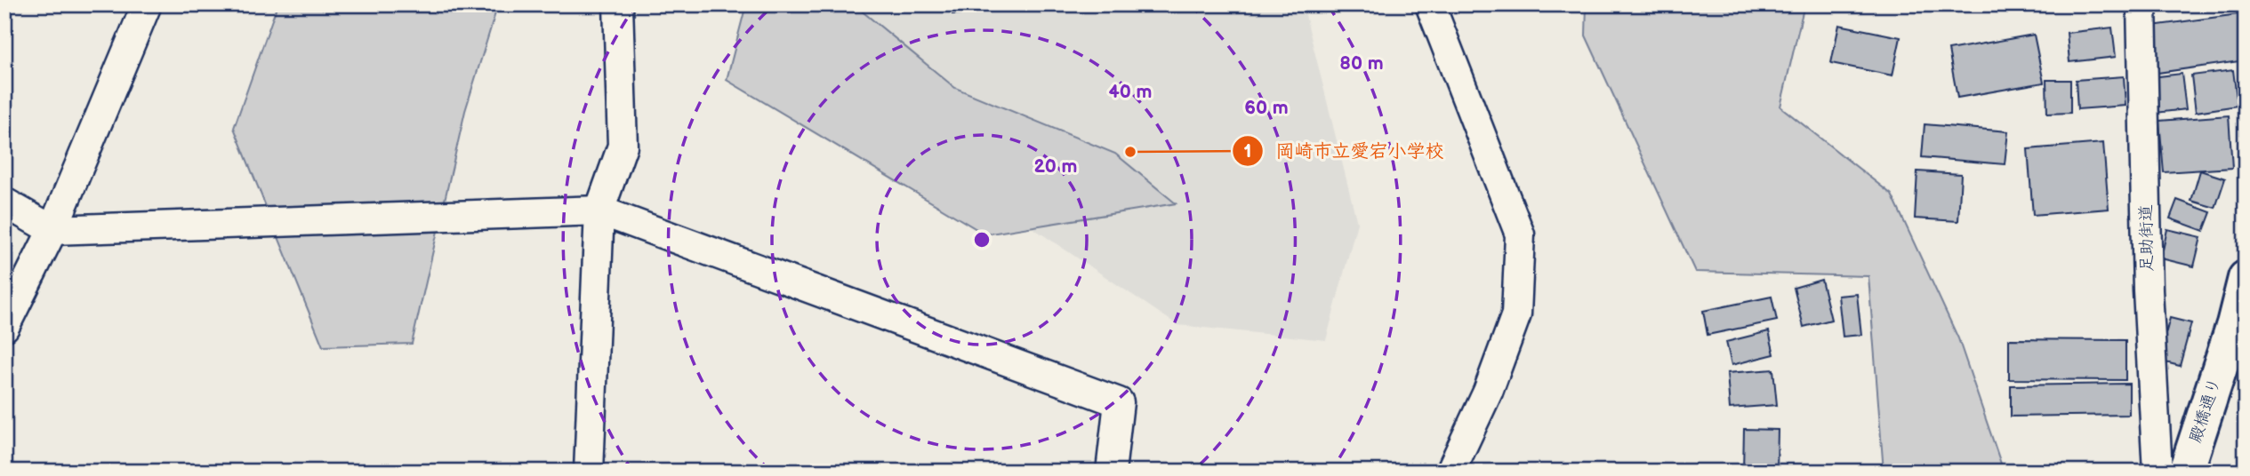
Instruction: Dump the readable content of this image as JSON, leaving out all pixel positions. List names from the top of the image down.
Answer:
{
  "streets": {
    "main road": ["殿橋通り"],
    "street": ["足助街道"]
  },
  "places": ["岡崎市立愛宕小学校"],
  "rings": [
    "80 m",
    "40 m",
    "60 m",
    "20 m"
  ]
}
